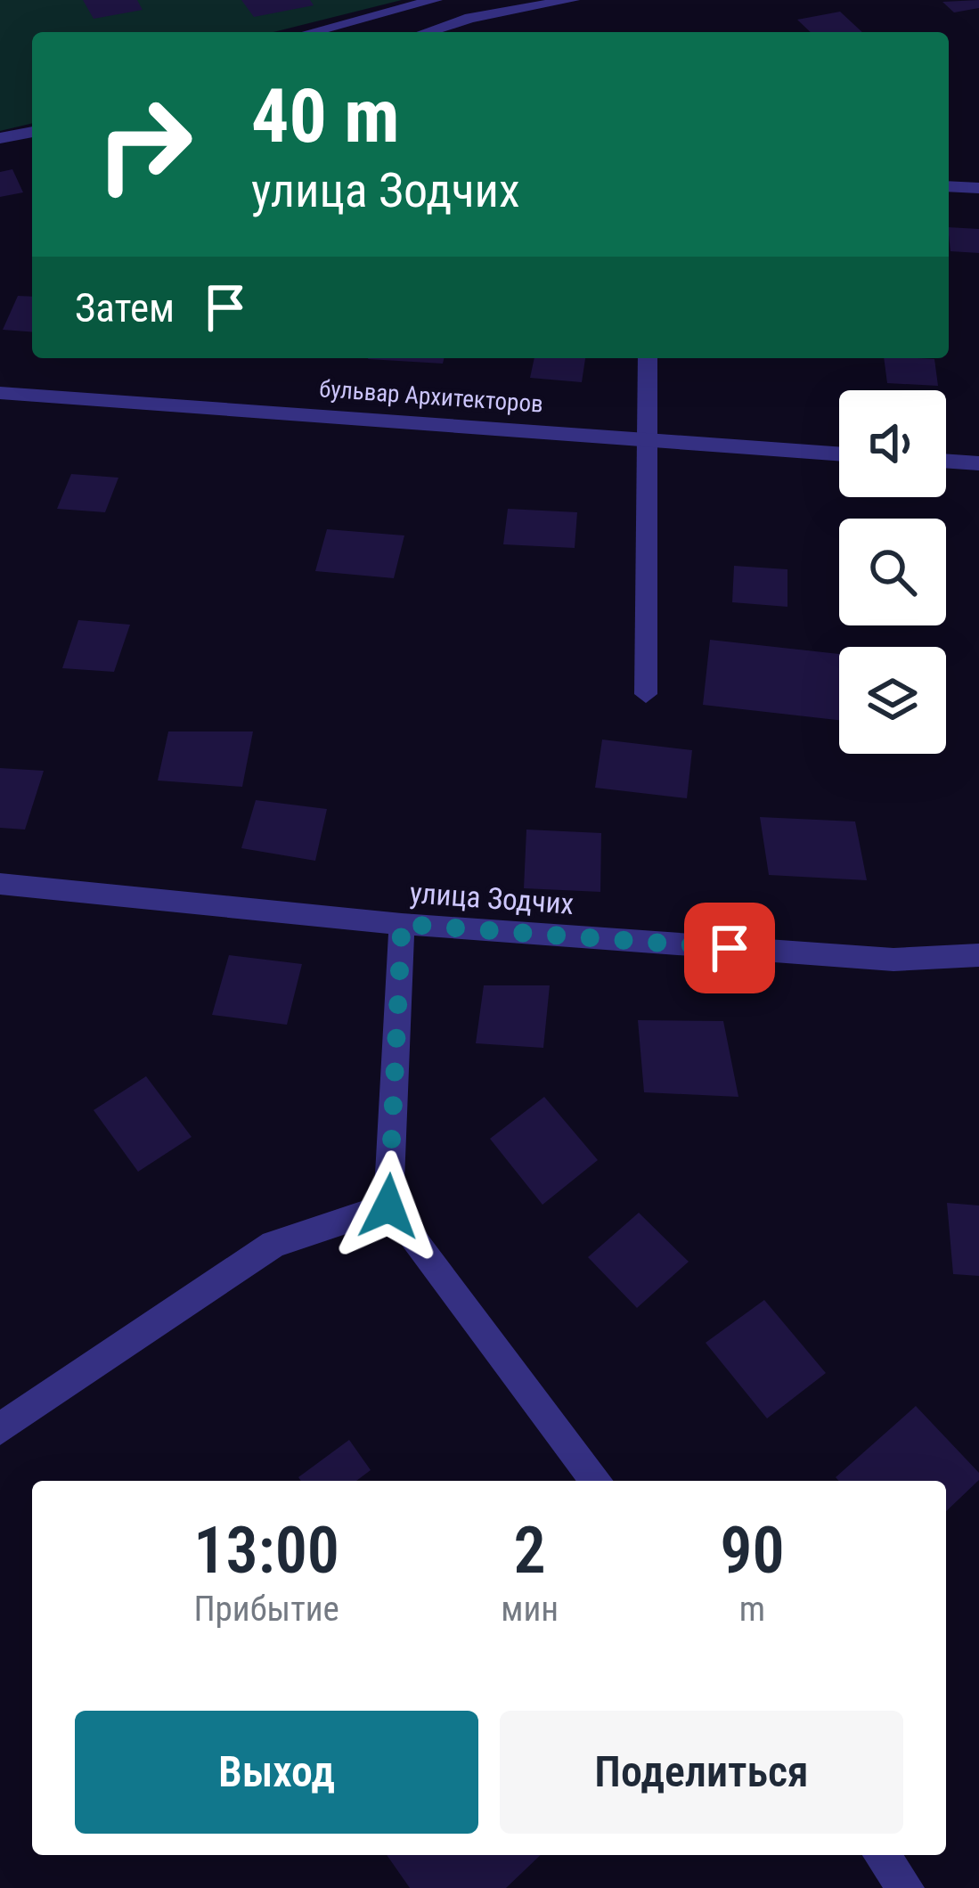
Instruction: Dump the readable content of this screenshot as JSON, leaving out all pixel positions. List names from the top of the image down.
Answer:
{
  "streets": {
    "street": ["бульвар Архитекторов", "улица Зодчих"]
  },
  "page": {
    "turn": ["40 m", "улица Зодчих"],
    "then": "Затем",
    "eta": [
      "13:00",
      "Прибытие",
      "2",
      "мин",
      "90",
      "m"
    ],
    "buttons": ["Выход", "Поделиться"]
  }
}
